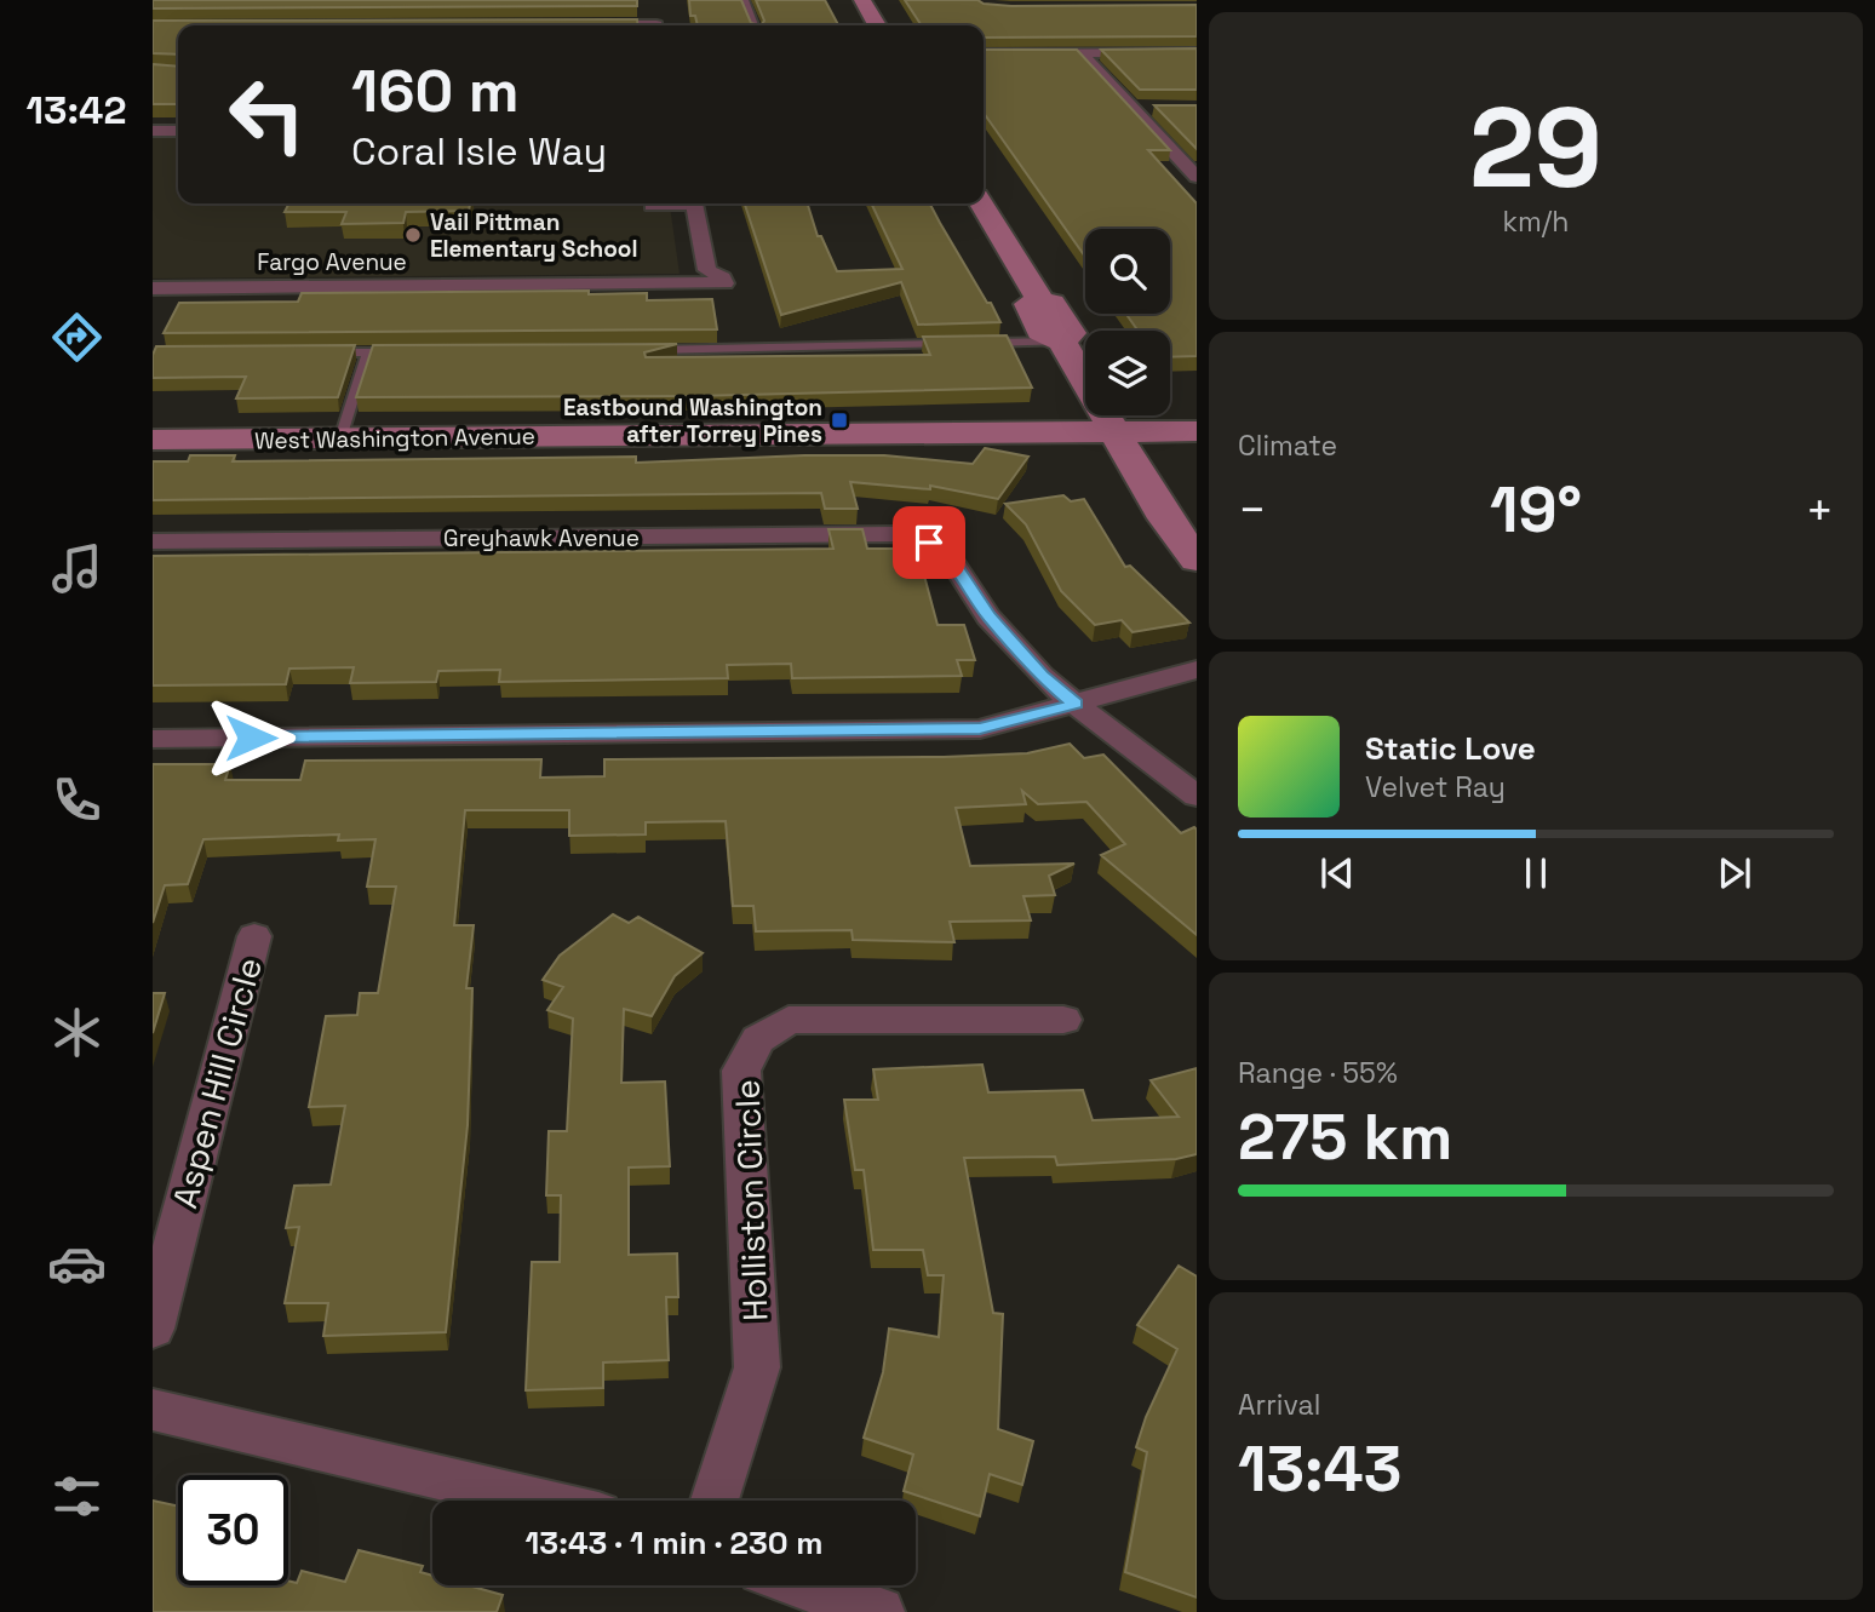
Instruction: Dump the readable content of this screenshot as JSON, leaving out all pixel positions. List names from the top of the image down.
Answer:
{
  "streets": {
    "main road": ["West Washington Avenue"],
    "street": [
      "Fargo Avenue",
      "Greyhawk Avenue",
      "Aspen Hill Circle",
      "Holliston Circle"
    ]
  },
  "places": {
    "other": ["Vail Pittman Elementary School"],
    "transit": ["Eastbound Washington after Torrey Pines"]
  },
  "page": {
    "tabs": "13:42",
    "tile": [
      ["29", "km/h"],
      "Climate",
      ["Range · 55%", "275 km"],
      ["Arrival", "13:43"]
    ],
    "turn": ["160 m", "Coral Isle Way"],
    "heat": ["−", "19°", "+"],
    "song": ["Static Love", "Velvet Ray"],
    "limit": "30",
    "trip": "13:43 · 1 min · 230 m"
  }
}
